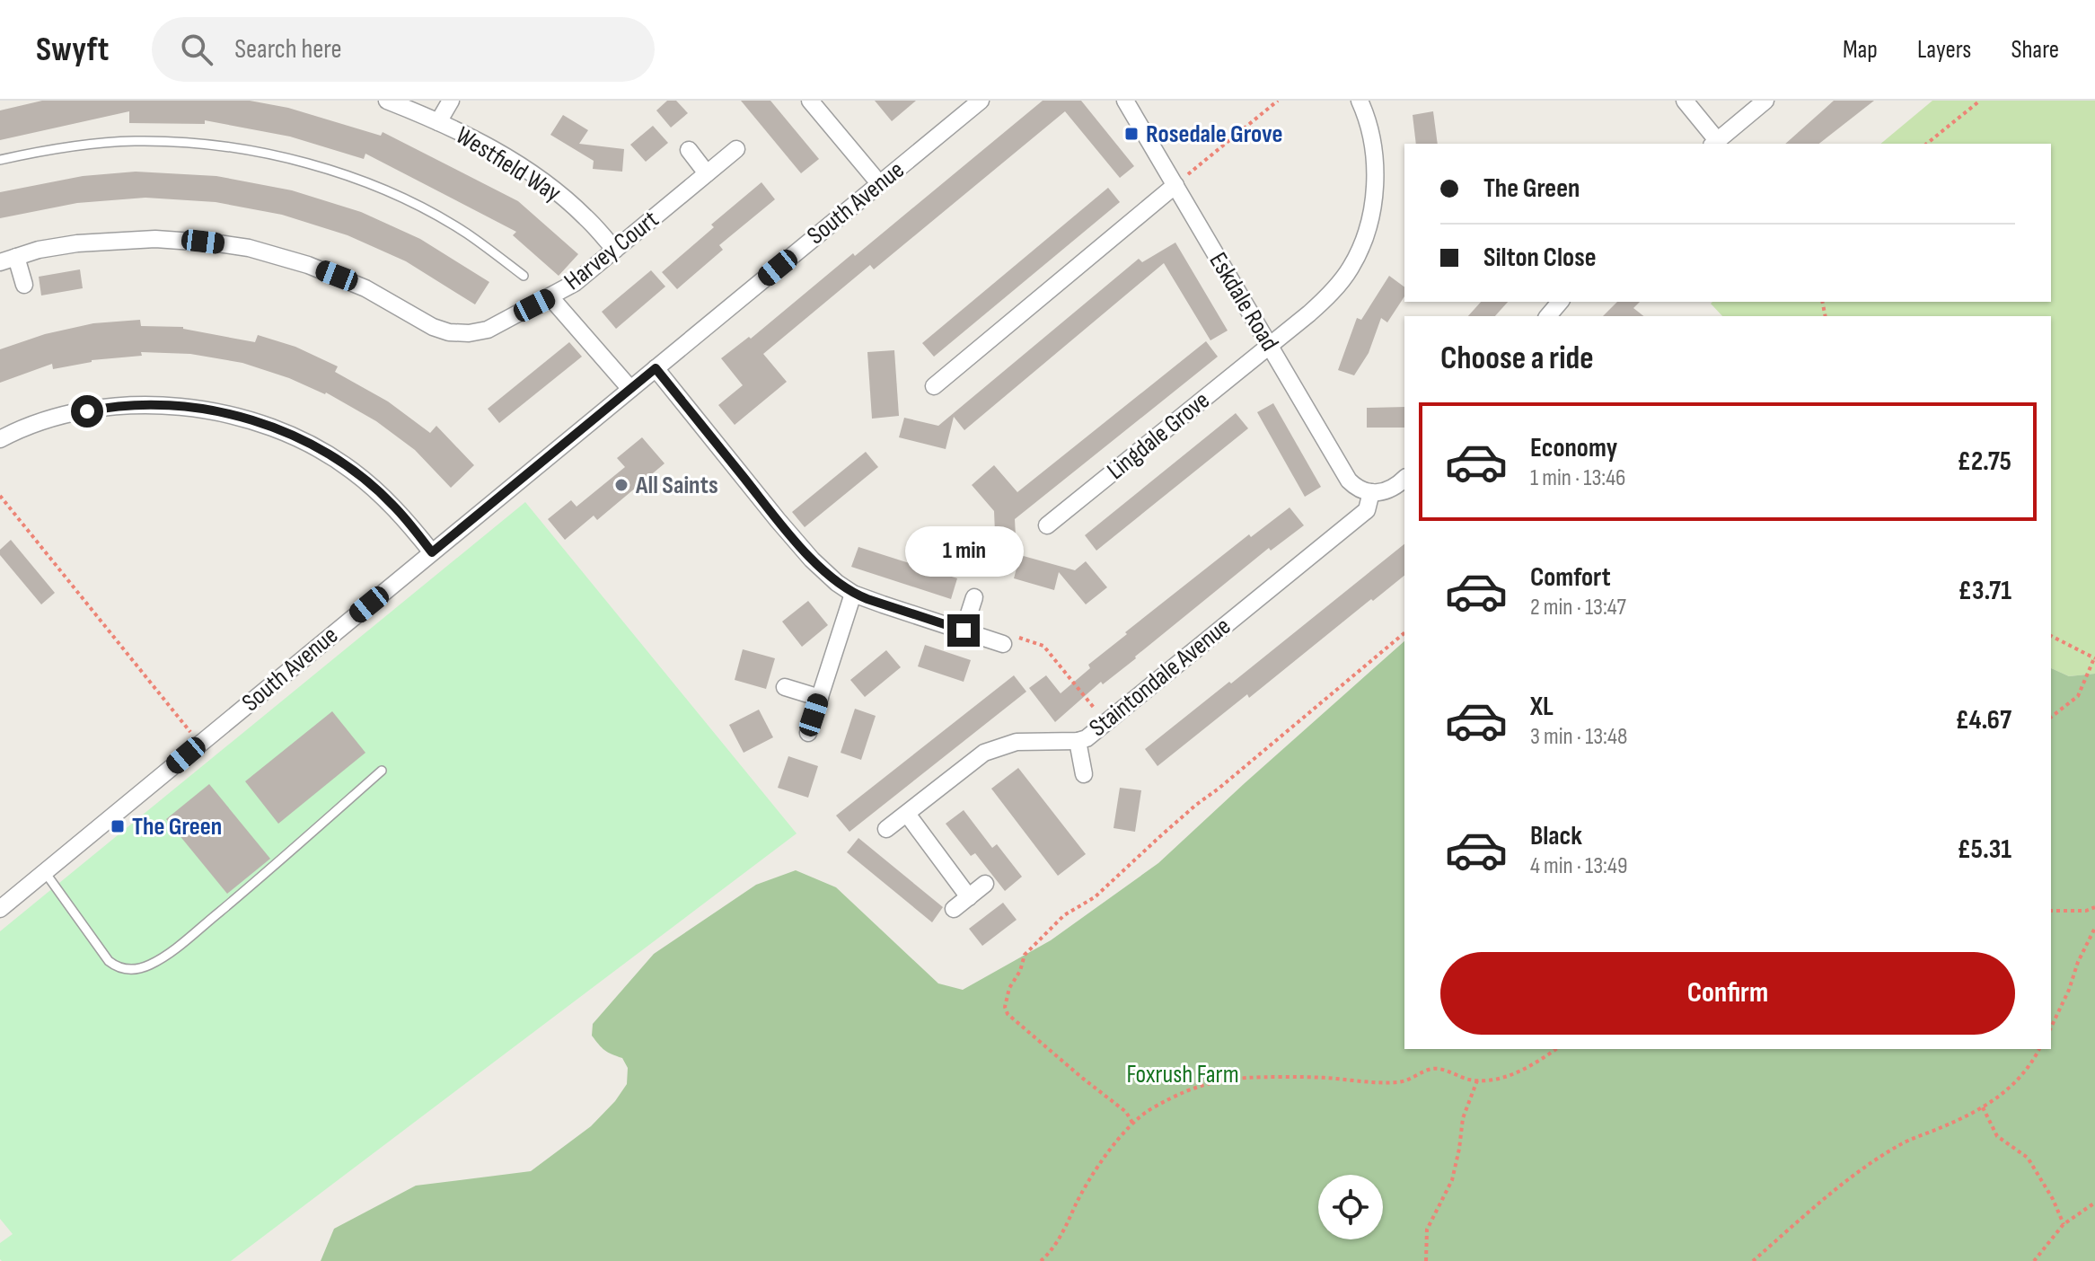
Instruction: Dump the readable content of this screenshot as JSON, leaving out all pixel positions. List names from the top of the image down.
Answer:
{
  "streets": {
    "street": [
      "Westfield Way",
      "South Avenue",
      "Harvey Court",
      "Eskdale Road",
      "Lingdale Grove",
      "Staintondale Avenue"
    ]
  },
  "crossings": [
    ["Westfield Way", "Harvey Court"],
    ["Eskdale Road", "Lingdale Grove"],
    ["Eskdale Road", "Staintondale Avenue"]
  ],
  "parks": ["Foxrush Farm"],
  "places": {
    "transit": ["Rosedale Grove", "The Green"],
    "other": ["All Saints"]
  },
  "page": {
    "header": "Swyft",
    "search": "Search here",
    "nav": ["Map", "Layers", "Share"],
    "banner": ["The Green", "Silton Close"],
    "heading": "Choose a ride",
    "list": [
      {
        "name": "Economy",
        "note": "1 min · 13:46",
        "value": "£2.75"
      },
      {
        "name": "Comfort",
        "note": "2 min · 13:47",
        "value": "£3.71"
      },
      {
        "name": "XL",
        "note": "3 min · 13:48",
        "value": "£4.67"
      },
      {
        "name": "Black",
        "note": "4 min · 13:49",
        "value": "£5.31"
      }
    ],
    "bubble": "1 min",
    "buttons": "Confirm"
  }
}
